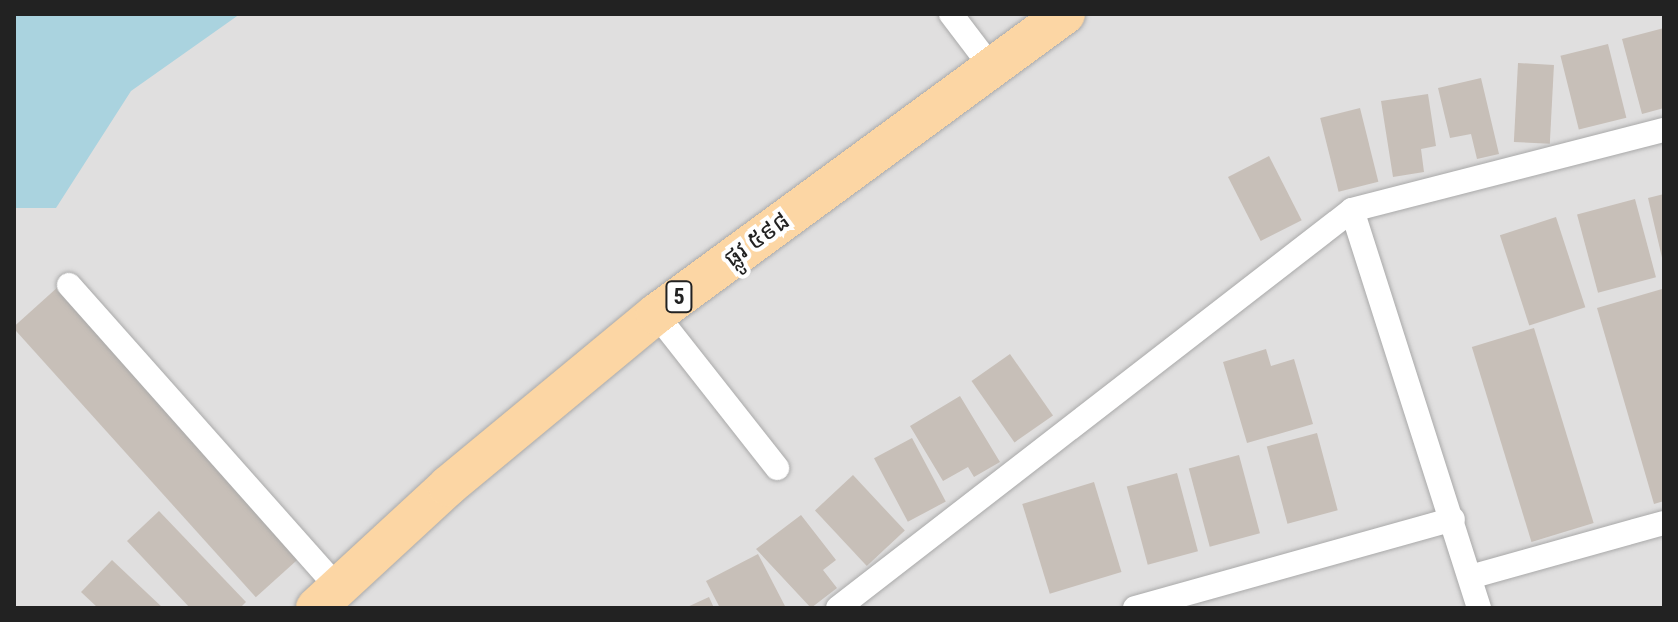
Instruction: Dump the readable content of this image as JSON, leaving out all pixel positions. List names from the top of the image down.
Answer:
{
  "streets": {
    "main road": ["ផ្លូវ ៥៩៨", "5"]
  }
}
